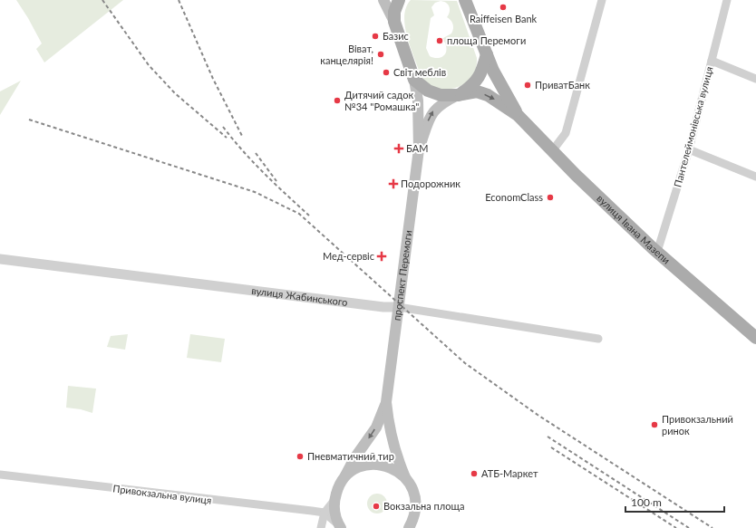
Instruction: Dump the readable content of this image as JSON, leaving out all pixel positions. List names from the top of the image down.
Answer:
{
  "streets": {
    "main road": ["вулиця Івана Мазепи", "проспект Перемоги"],
    "street": ["Пантелеймонівська вулиця", "вулиця Жабинського", "Привокзальна вулиця"]
  },
  "crossings": [
    ["Пантелеймонівська вулиця", "вулиця Івана Мазепи"],
    ["вулиця Івана Мазепи", "проспект Перемоги"],
    ["проспект Перемоги", "вулиця Жабинського"]
  ],
  "places": {
    "other": [
      "Raiffeisen Bank",
      "Базис",
      "площа Перемоги",
      "Віват, канцелярія!",
      "Світ меблів",
      "ПриватБанк",
      "Дитячий садок №34 \"Ромашка\"",
      "EconomClass",
      "Привокзальний ринок",
      "Пневматичний тир",
      "АТБ-Маркет",
      "Вокзальна площа"
    ],
    "health": ["БАМ", "Подорожник", "Мед-сервіс"]
  },
  "scale_bar": "100 m"
}
